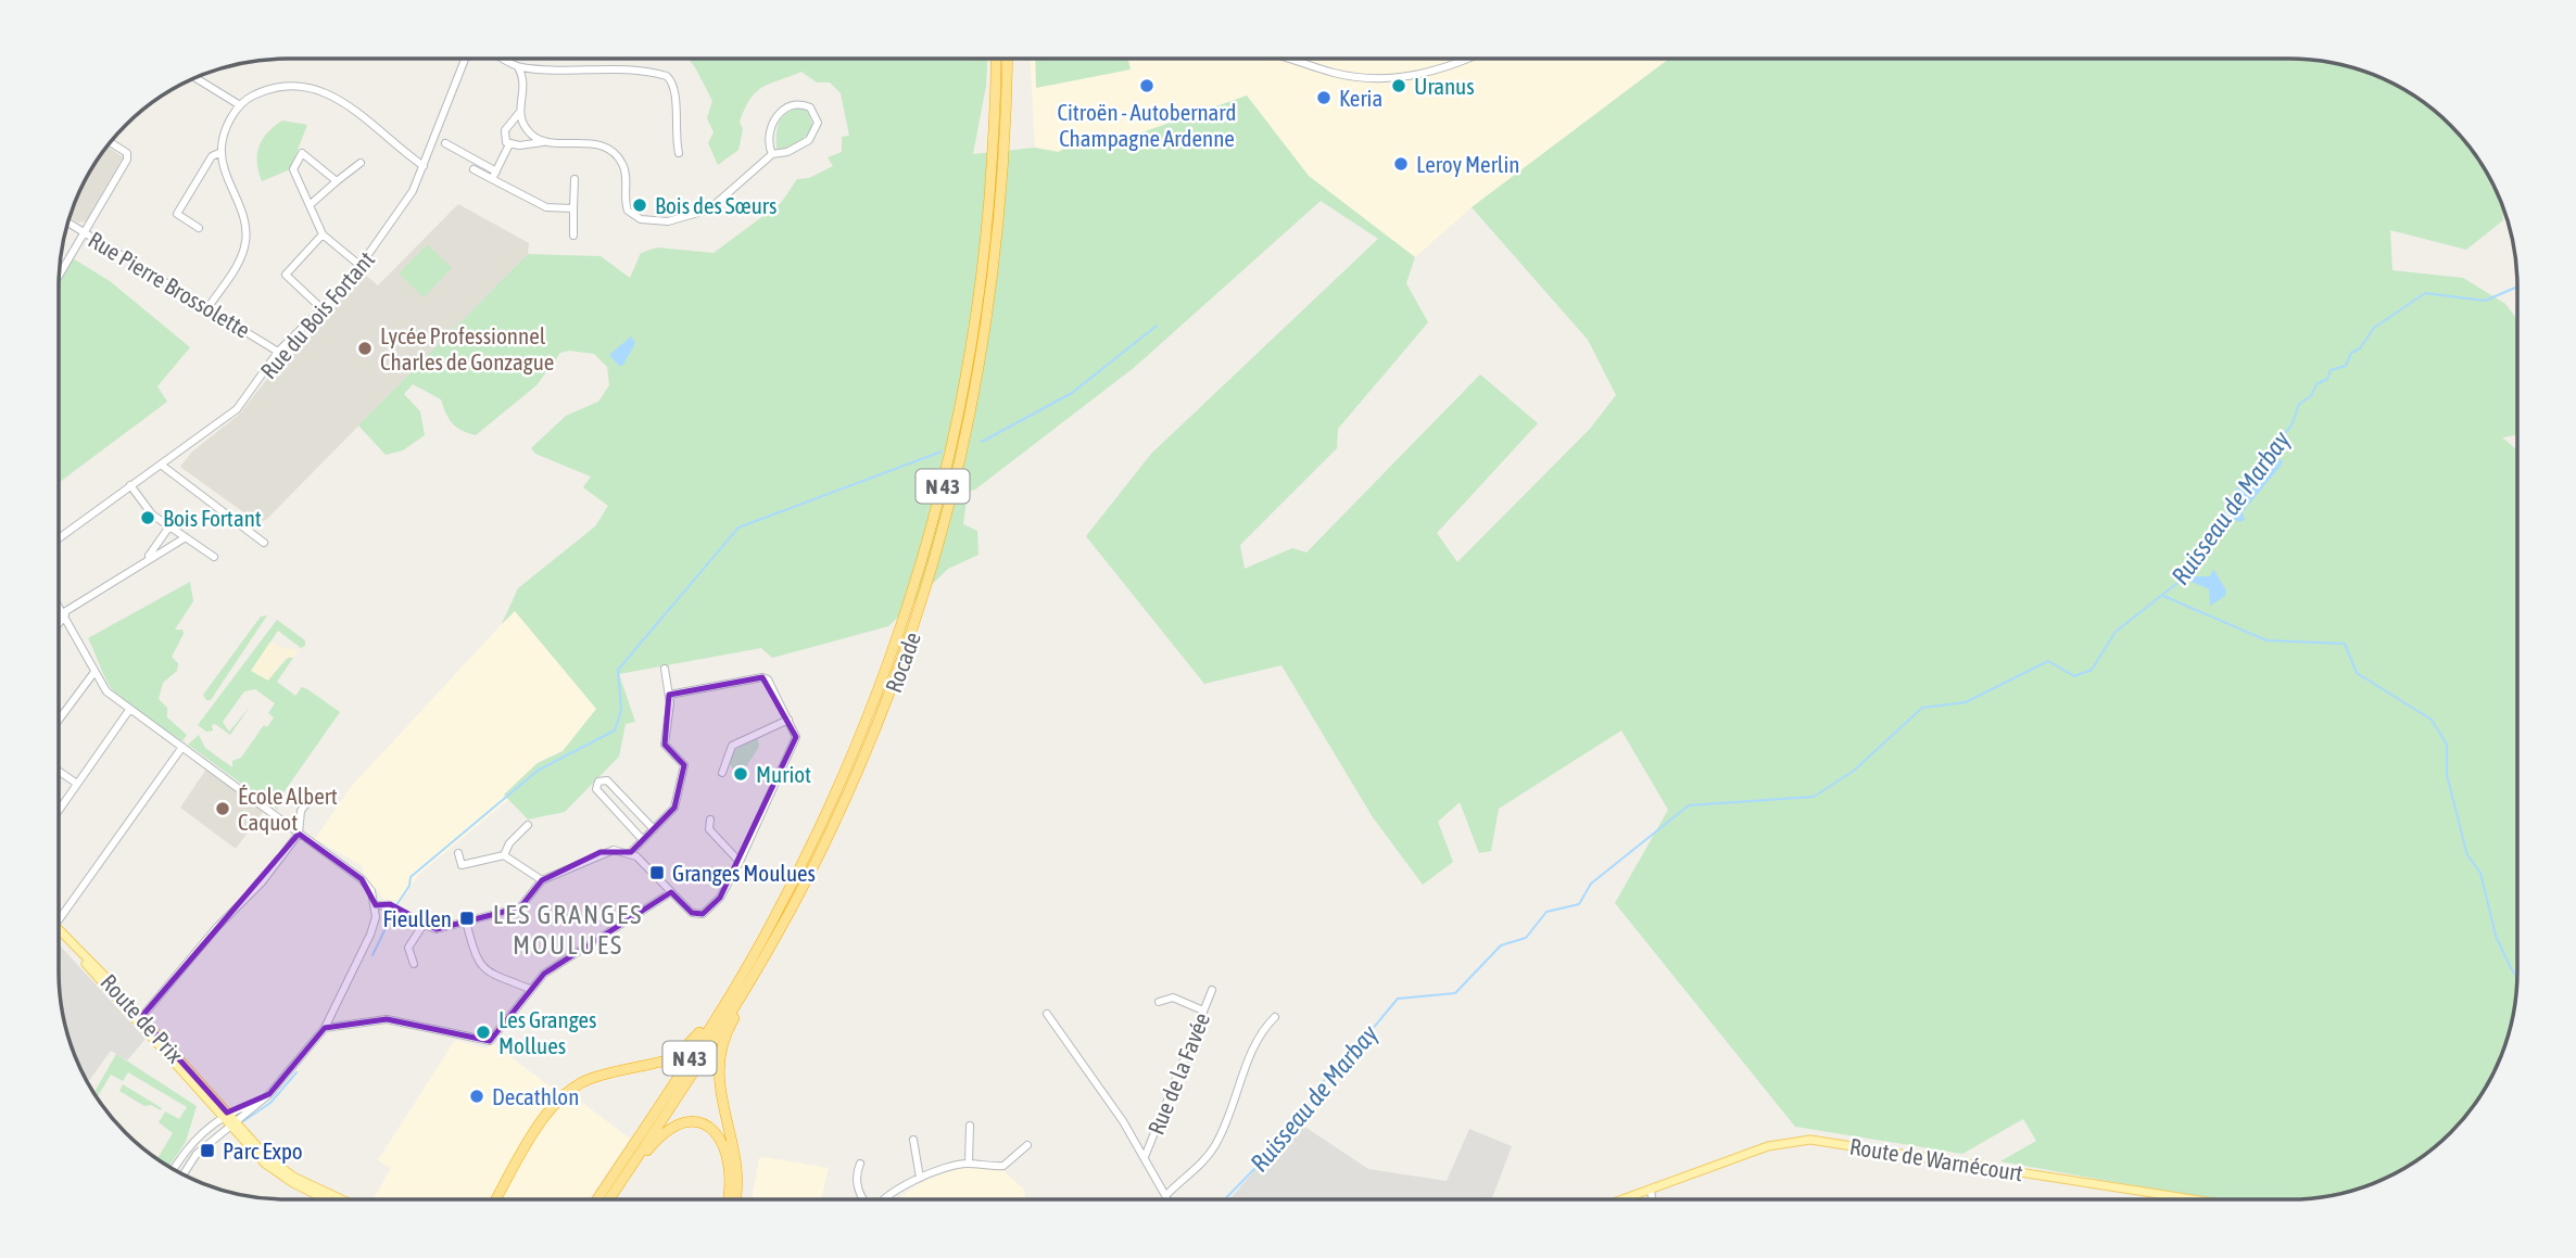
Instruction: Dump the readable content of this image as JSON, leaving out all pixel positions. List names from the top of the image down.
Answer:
{
  "streets": {
    "highway": ["N 43", "Rocade"],
    "main road": ["Route de Prix", "Route de Warnécourt"],
    "street": ["Rue Pierre Brossolette", "Rue du Bois Fortant", "Rue de la Favée"]
  },
  "crossings": [
    ["Rue Pierre Brossolette", "Rue du Bois Fortant"]
  ],
  "districts": ["LES GRANGES MOULUES"],
  "water": ["Ruisseau de Marbay"],
  "places": {
    "other": [
      "Citroën - Autobernard Champagne Ardenne",
      "Uranus",
      "Keria",
      "Leroy Merlin",
      "Bois des Sœurs",
      "Lycée Professionnel Charles de Gonzague",
      "Bois Fortant",
      "Muriot",
      "École Albert Caquot",
      "Les Granges Mollues",
      "Decathlon"
    ],
    "transit": ["Granges Moulues", "Fieullen", "Parc Expo"]
  }
}
